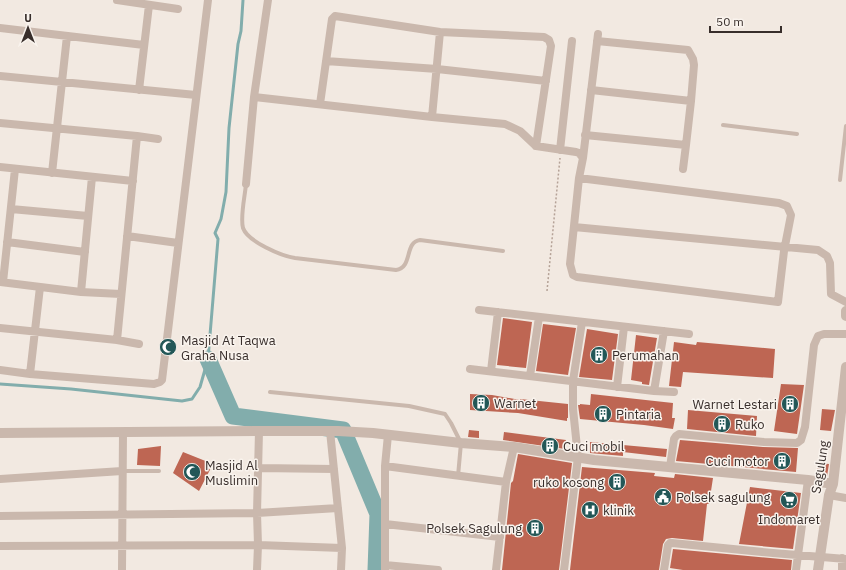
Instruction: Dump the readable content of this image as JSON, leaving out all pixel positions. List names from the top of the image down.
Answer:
{
  "streets": {
    "street": ["Sagulung"]
  },
  "places": {
    "mosque": ["Masjid At Taqwa Graha Nusa", "Masjid Al Muslimin"],
    "building": [
      "Perumahan",
      "Warnet",
      "Warnet Lestari",
      "Pintaria",
      "Ruko",
      "Cuci mobil",
      "Cuci motor",
      "ruko kosong",
      "Polsek Sagulung"
    ],
    "public building": ["Polsek sagulung"],
    "supermarket": ["Indomaret"],
    "hospital": ["klinik"]
  },
  "scale_bar": "50 m",
  "north": "top"
}
